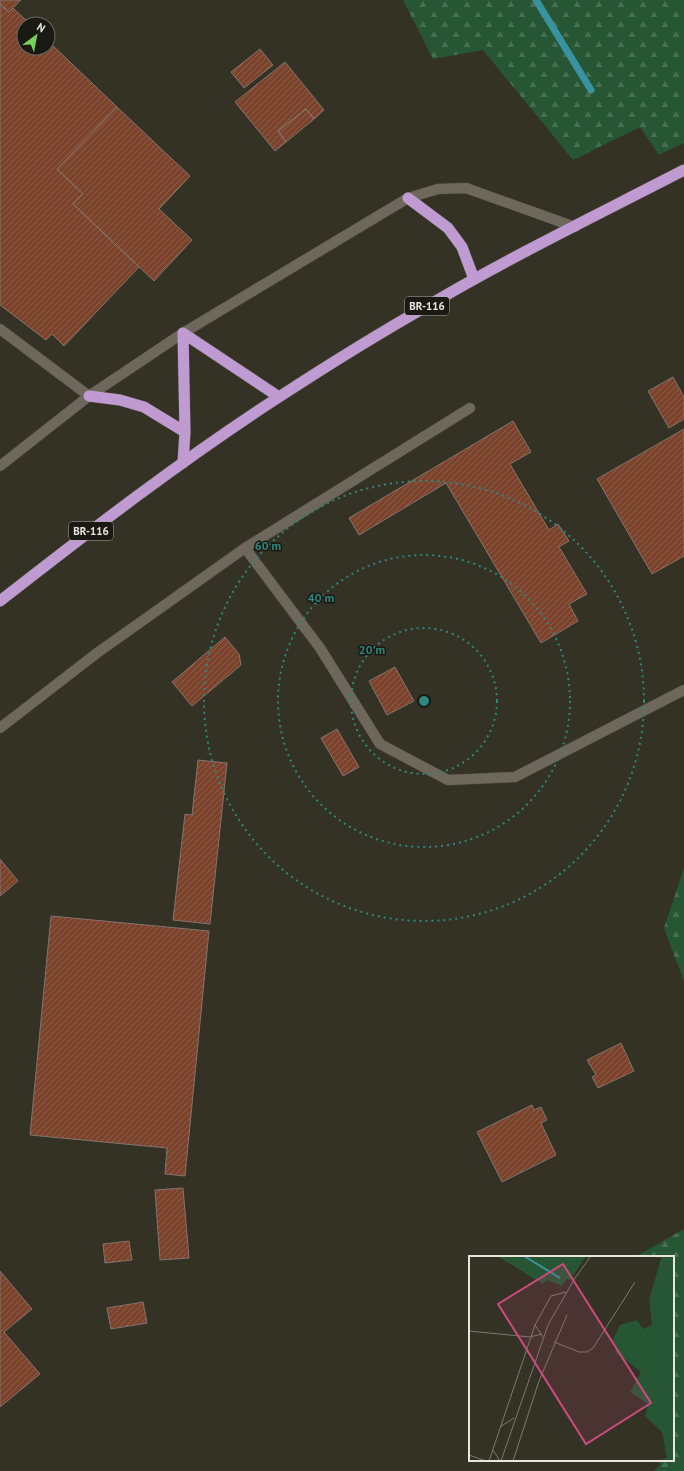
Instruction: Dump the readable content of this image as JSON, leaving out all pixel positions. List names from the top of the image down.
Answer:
{
  "streets": {
    "highway": ["BR-116"]
  },
  "north": "top right",
  "rings": ["60 m", "40 m", "20 m"]
}
